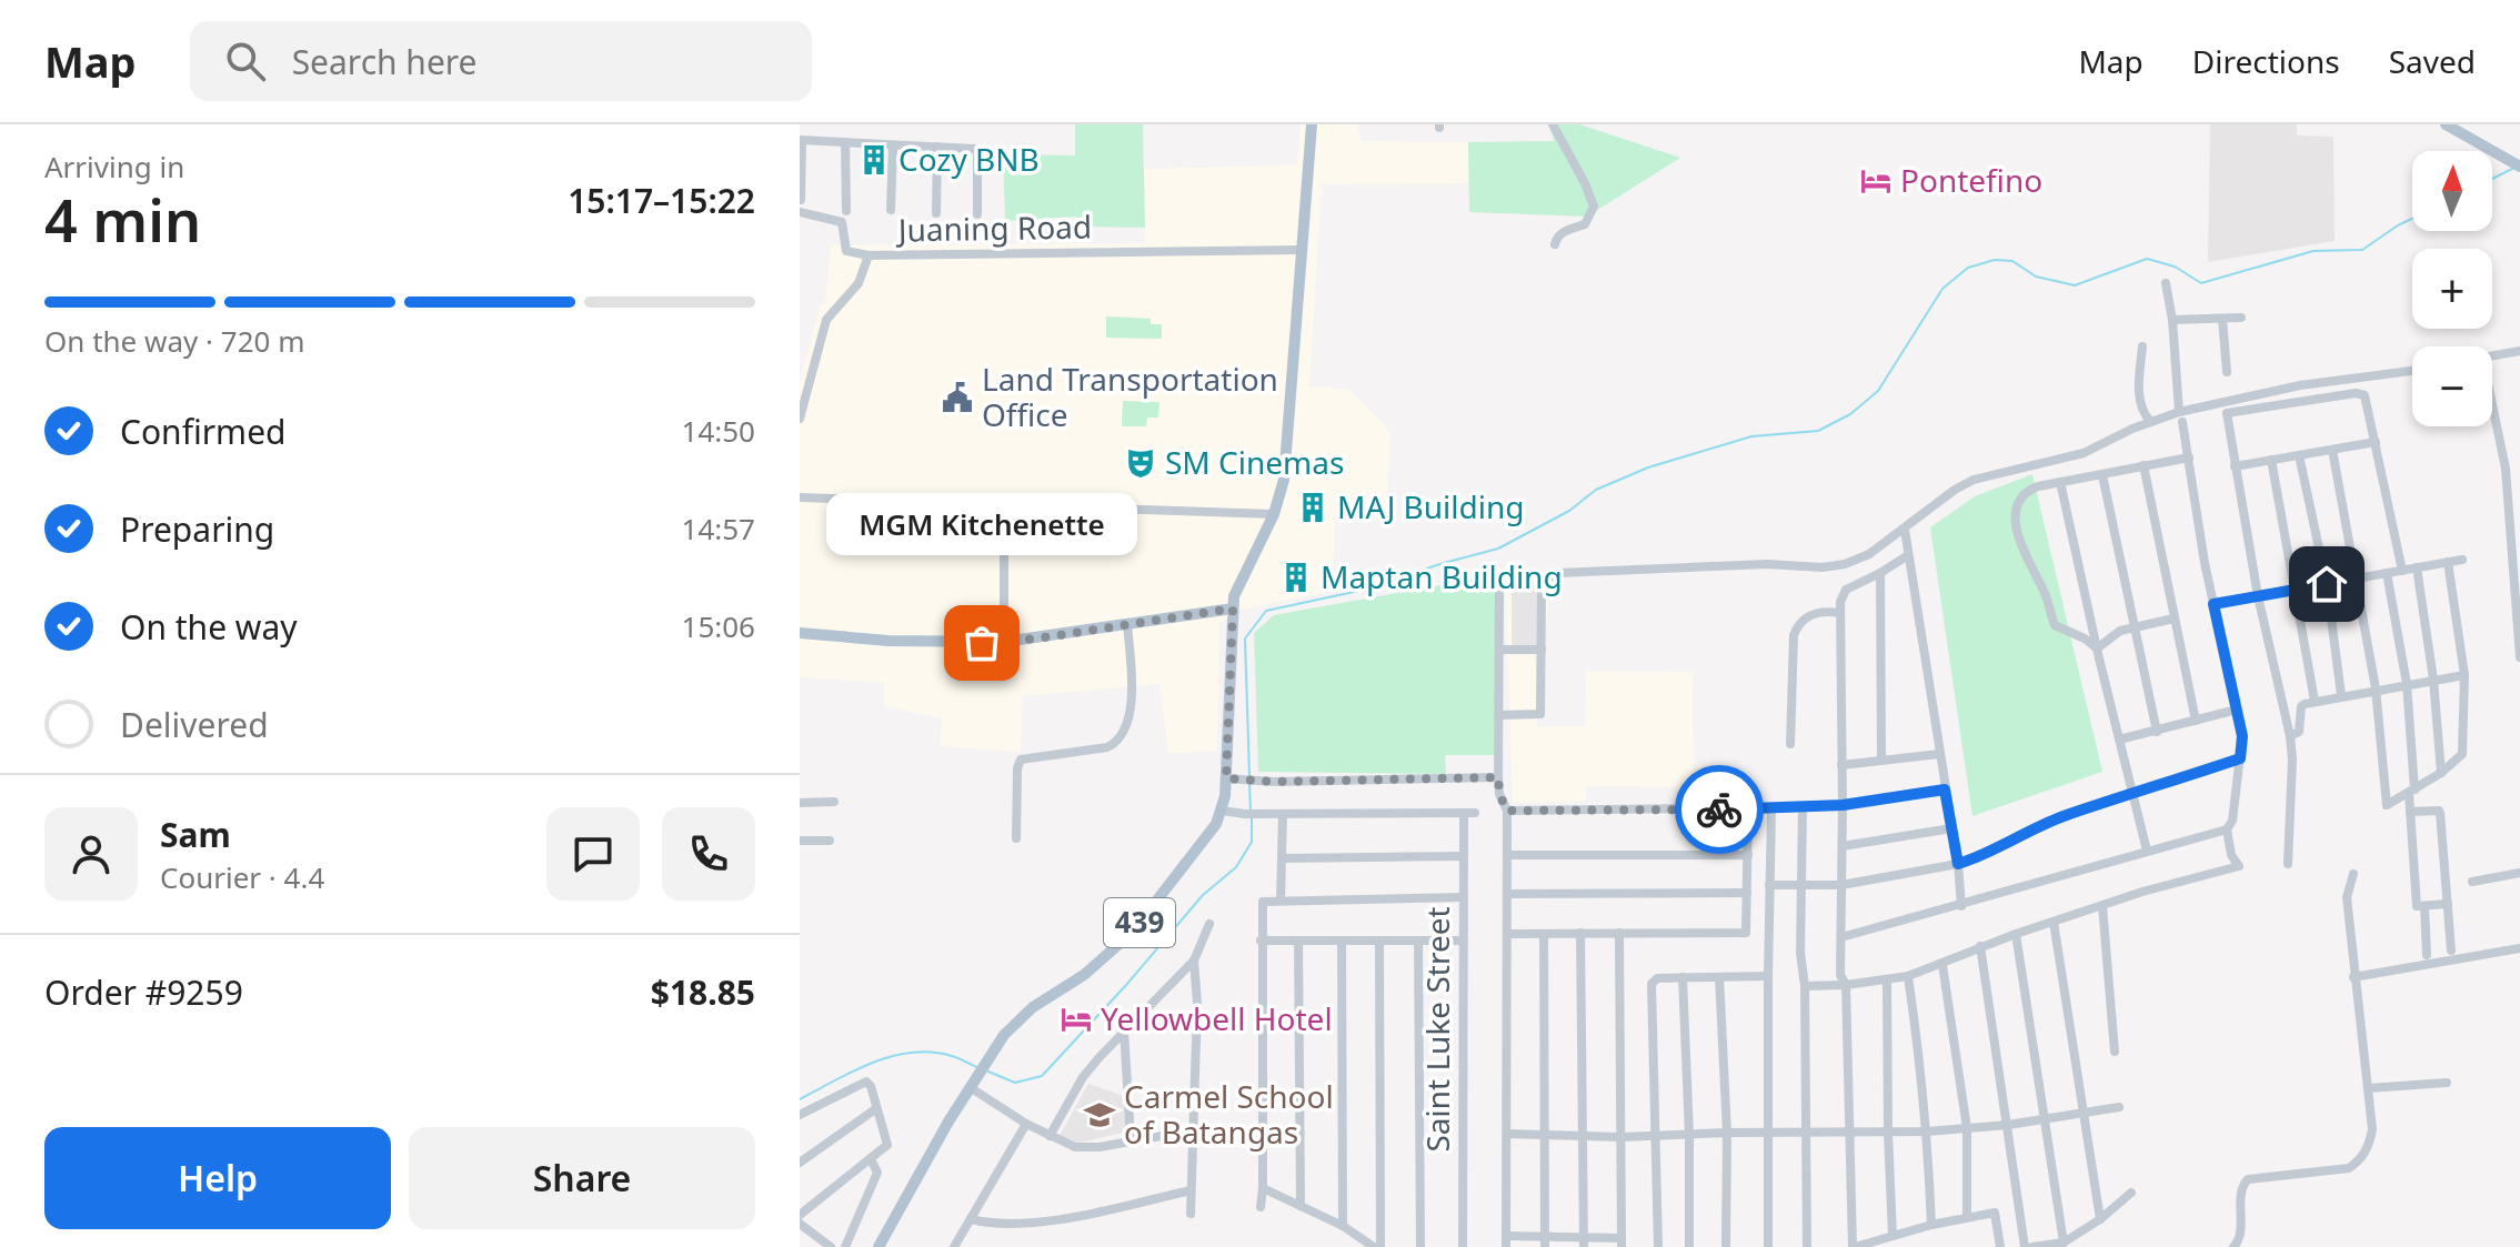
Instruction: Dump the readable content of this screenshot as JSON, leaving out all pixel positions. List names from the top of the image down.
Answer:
{
  "streets": {
    "main road": ["439"],
    "street": ["Juaning Road", "Saint Luke Street"]
  },
  "crossings": [
    ["Juaning Road", "439"]
  ],
  "places": {
    "building": ["Cozy BNB", "MAJ Building", "Maptan Building"],
    "hotel": ["Pontefino", "Yellowbell Hotel"],
    "public building": ["Land Transportation Office"],
    "theatre": ["SM Cinemas"],
    "other": ["MGM Kitchenette"],
    "school or university": ["Carmel School of Batangas"]
  },
  "north": "top",
  "page": {
    "header": "Map",
    "search": "Search here",
    "nav": ["Map", "Directions", "Saved"],
    "heading": ["4 min", "Arriving in", "15:17–15:22"],
    "panel": [
      "Sam",
      "Courier · 4.4",
      "Order #9259",
      "$18.85"
    ],
    "map_buttons": ["+", "−"],
    "bar": "On the way · 720 m",
    "list": [
      ["Confirmed", "14:50"],
      ["Preparing", "14:57"],
      ["On the way", "15:06"],
      "Delivered"
    ],
    "bubble": "MGM Kitchenette",
    "buttons": ["Help", "Share"]
  }
}
